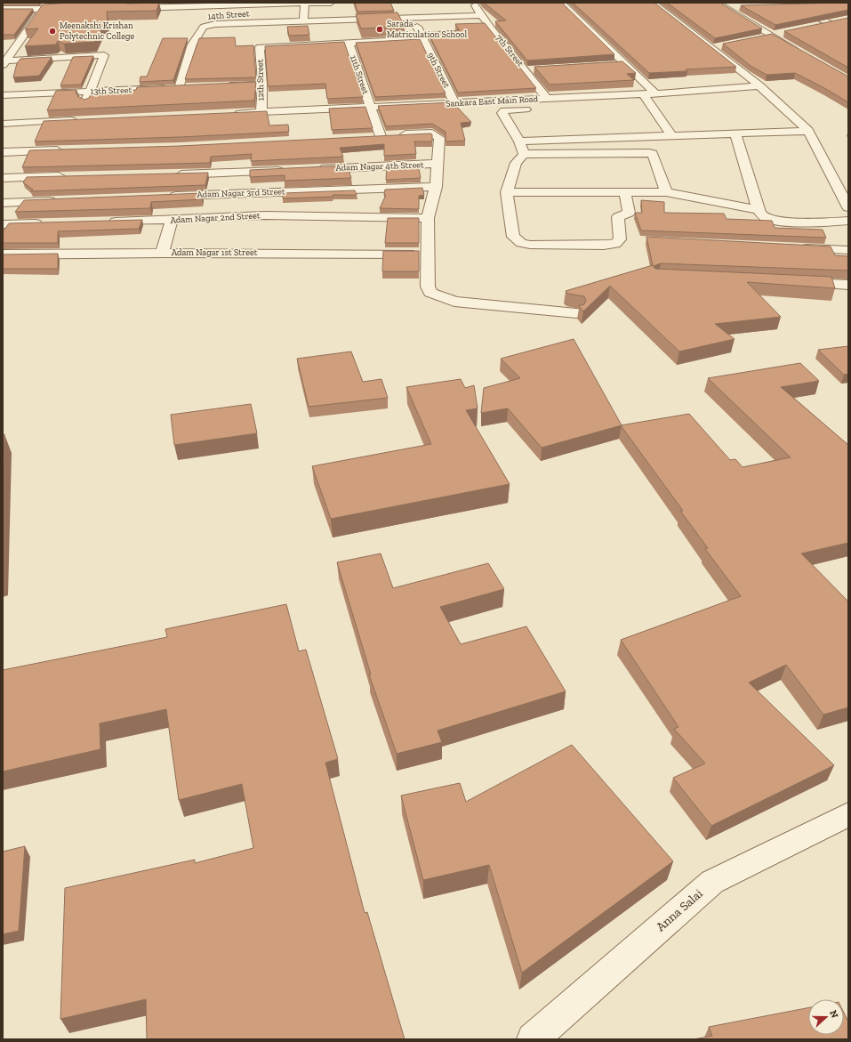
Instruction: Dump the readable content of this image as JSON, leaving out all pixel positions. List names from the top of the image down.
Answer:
{
  "streets": {
    "street": [
      "14th Street",
      "7th Street",
      "9th Street",
      "11th Street",
      "12th Street",
      "13th Street",
      "Sankara East Main Road",
      "Adam Nagar 4th Street",
      "Adam Nagar 3rd Street",
      "Adam Nagar 2nd Street",
      "Adam Nagar 1st Street",
      "Anna Salai"
    ]
  },
  "crossings": [
    ["14th Street", "13th Street"],
    ["7th Street", "Sankara East Main Road"],
    ["9th Street", "Sankara East Main Road"],
    ["11th Street", "12th Street"],
    ["11th Street", "Sankara East Main Road"],
    ["12th Street", "Sankara East Main Road"],
    ["Adam Nagar 3rd Street", "Adam Nagar 2nd Street"]
  ],
  "places": ["Sarada Matriculation School", "Meenakshi Krishan Polytechnic College"],
  "north": "right"
}
